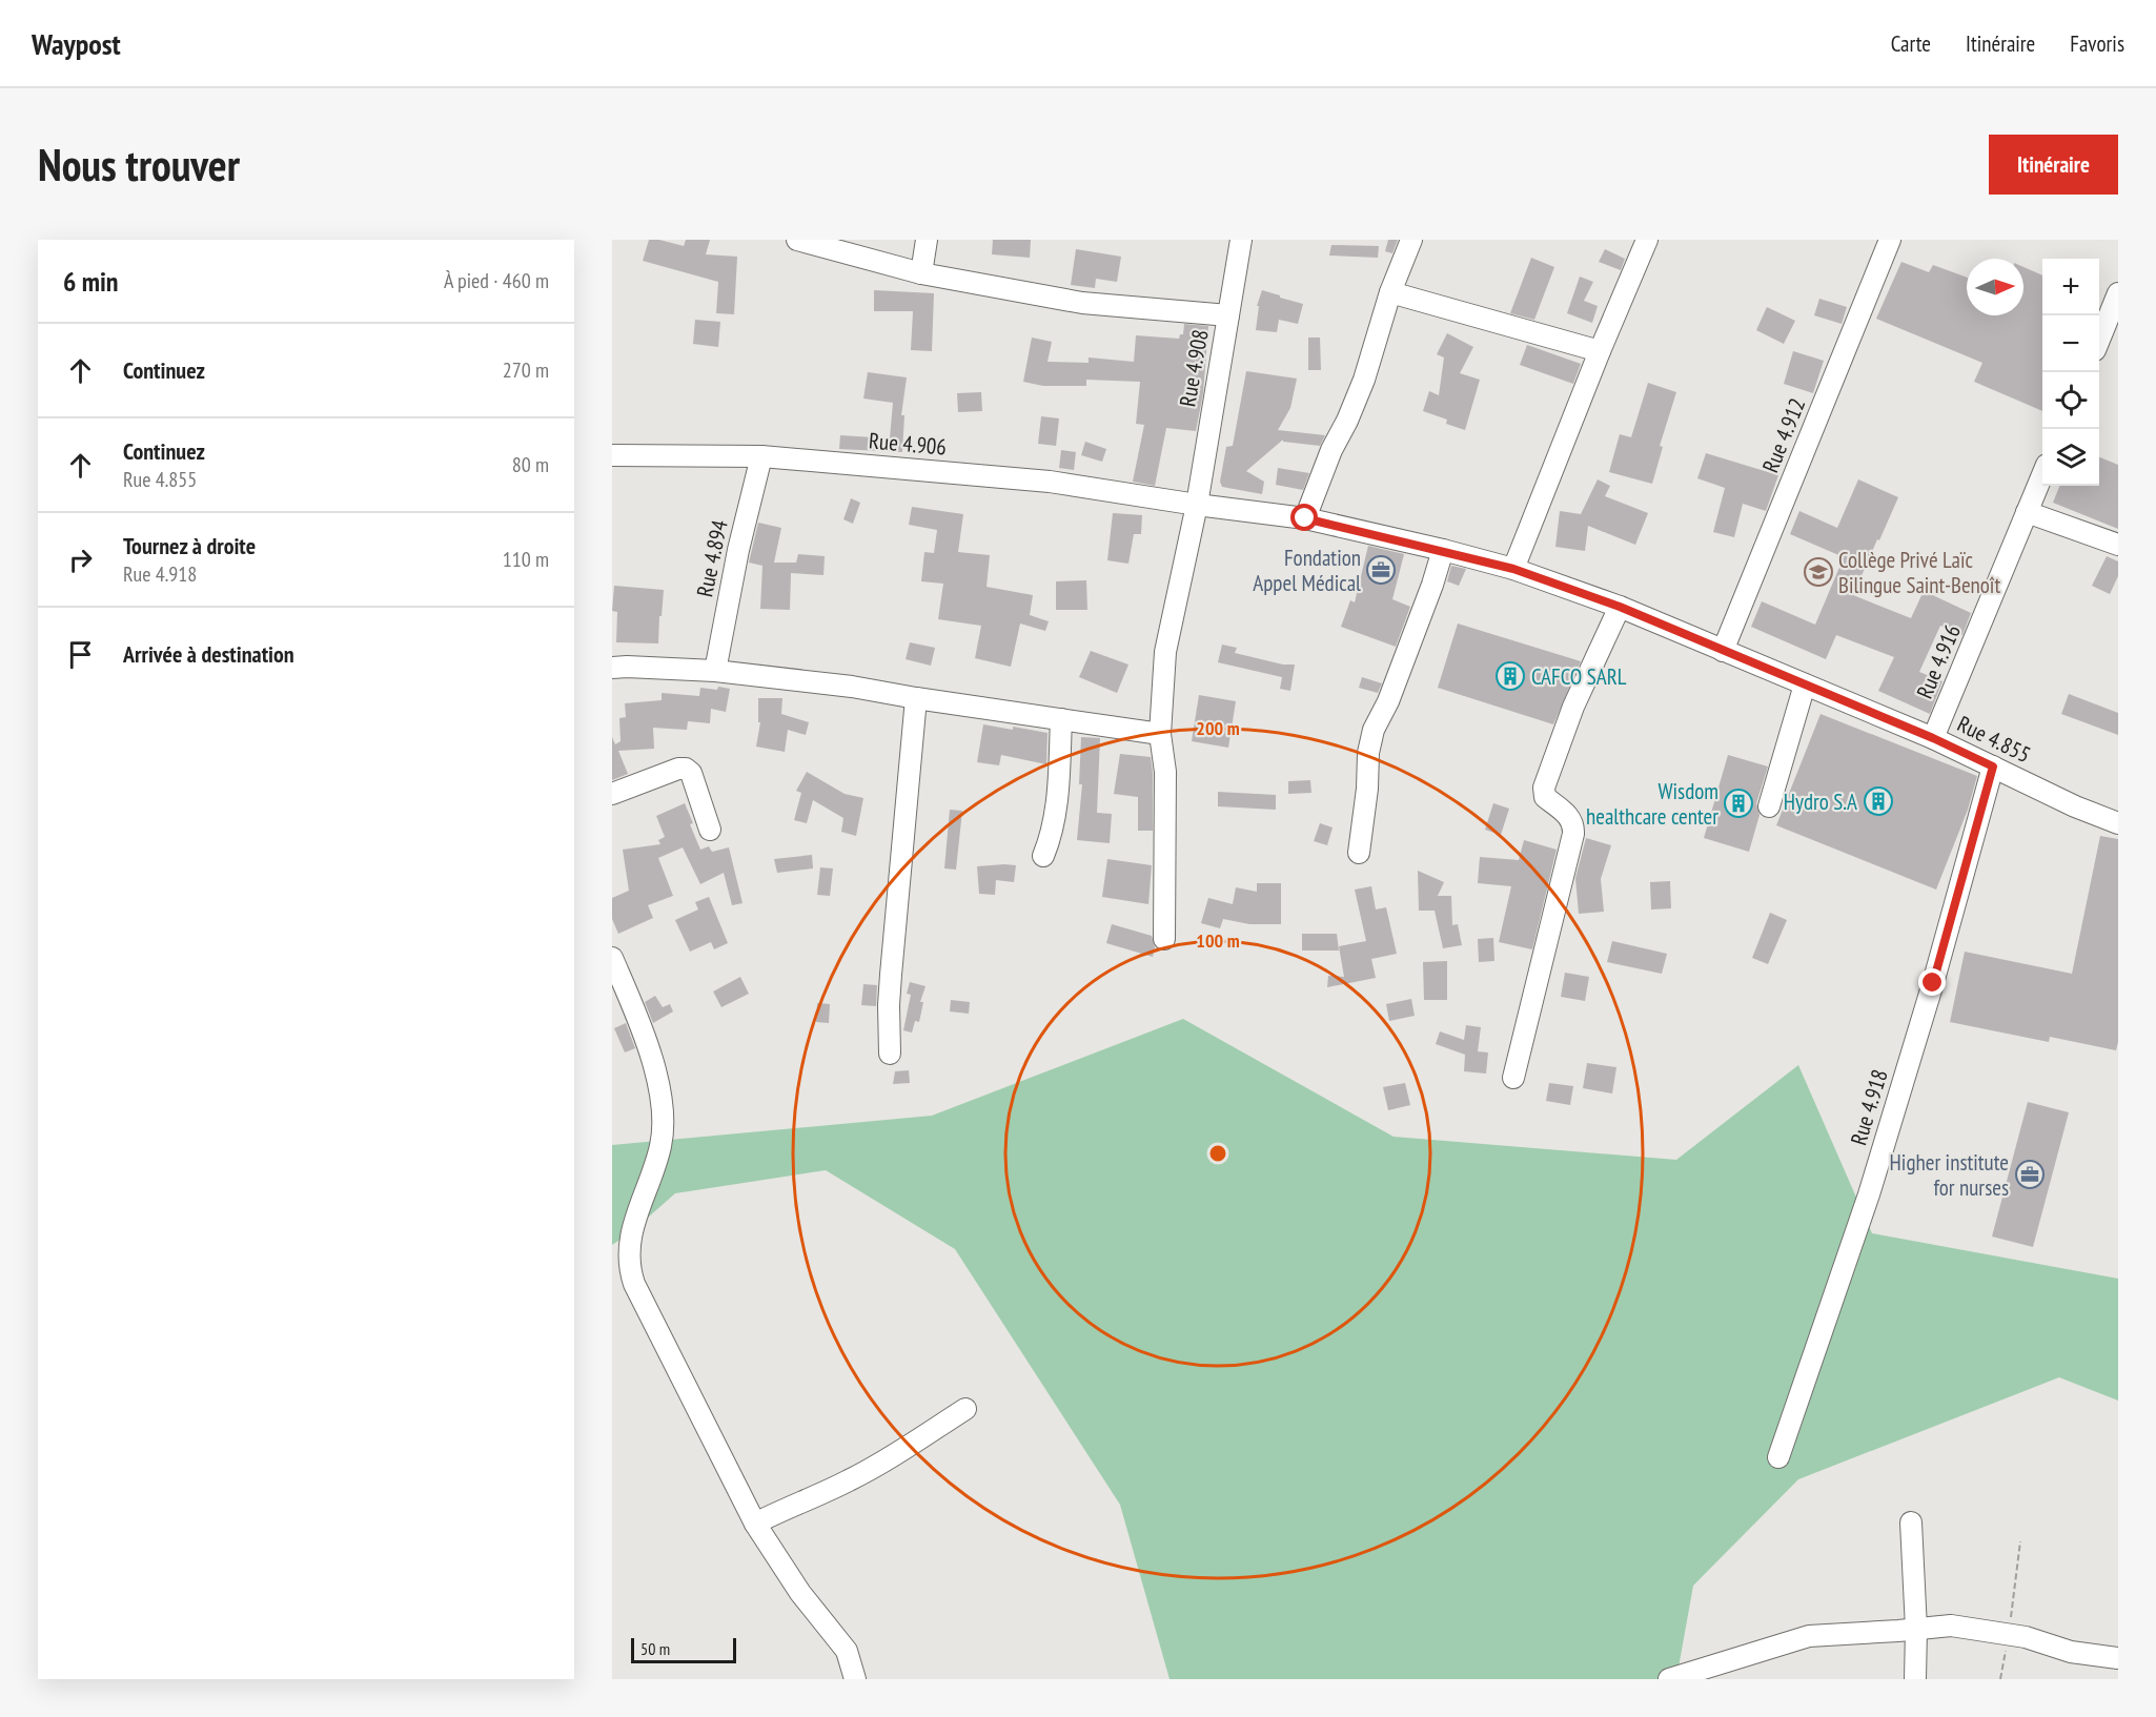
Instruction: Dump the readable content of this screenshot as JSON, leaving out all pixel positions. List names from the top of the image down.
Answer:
{
  "streets": {
    "street": [
      "Rue 4.908",
      "Rue 4.912",
      "Rue 4.906",
      "Rue 4.894",
      "Rue 4.916",
      "Rue 4.855",
      "Rue 4.918"
    ]
  },
  "crossings": [
    ["Rue 4.908", "Rue 4.906"],
    ["Rue 4.912", "Rue 4.855"],
    ["Rue 4.906", "Rue 4.894"],
    ["Rue 4.906", "Rue 4.855"],
    ["Rue 4.916", "Rue 4.855"],
    ["Rue 4.855", "Rue 4.918"]
  ],
  "places": {
    "office": ["Fondation Appel Médical", "Higher institute for nurses"],
    "school or university": ["Collège Privé Laïc Bilingue Saint-Benoît"],
    "building": ["CAFCO SARL", "Hydro S.A", "Wisdom healthcare center"]
  },
  "scale_bar": "50 m",
  "north": "right",
  "page": {
    "header": "Waypost",
    "nav": ["Carte", "Itinéraire", "Favoris"],
    "buttons": "Itinéraire",
    "title": "Nous trouver",
    "heading": ["6 min", "À pied · 460 m"],
    "map_buttons": ["+", "−"],
    "list": [
      ["Continuez", "270 m"],
      ["Continuez", "Rue 4.855", "80 m"],
      ["Tournez à droite", "Rue 4.918", "110 m"],
      "Arrivée à destination"
    ],
    "scale": "50 m"
  },
  "rings": ["200 m", "100 m"]
}
